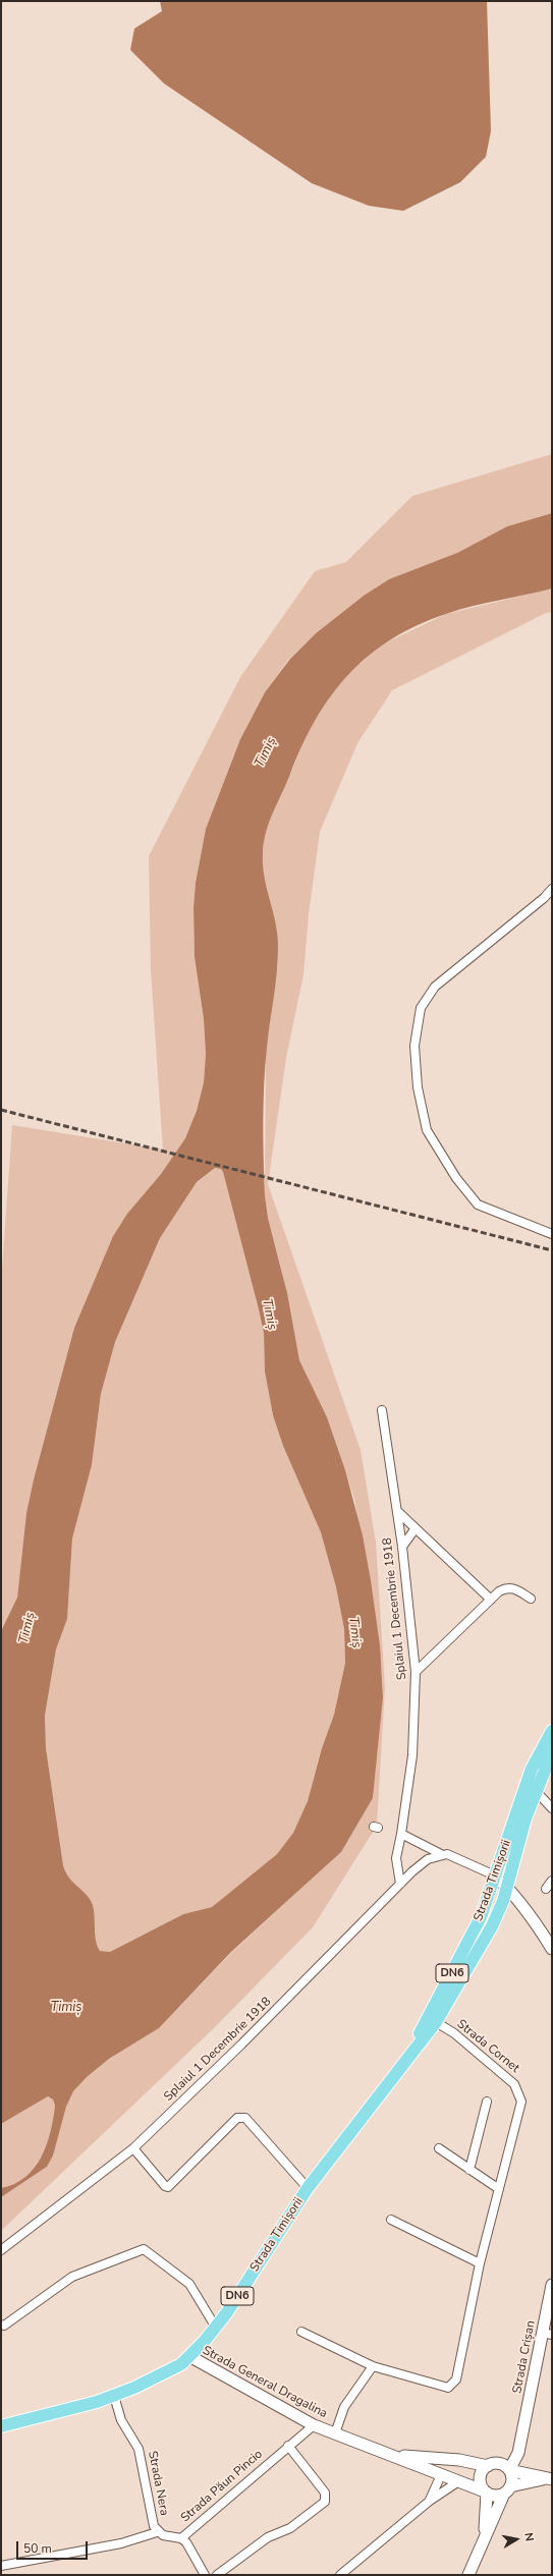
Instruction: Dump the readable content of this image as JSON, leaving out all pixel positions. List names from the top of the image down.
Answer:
{
  "streets": {
    "main road": [
      "Strada Timișorii",
      "DN6",
      "Strada Crișan",
      "Strada General Dragalina"
    ],
    "street": [
      "Splaiul 1 Decembrie 1918",
      "Strada Cornet",
      "Strada Nera",
      "Strada Păun Pincio"
    ]
  },
  "crossings": [
    ["Strada Timișorii", "Strada Cornet"],
    ["Strada Timișorii", "Strada General Dragalina"],
    ["Strada Timișorii", "Strada Nera"],
    ["Strada Crișan", "Strada General Dragalina"],
    ["Strada General Dragalina", "Strada Păun Pincio"],
    ["Strada Nera", "Strada Păun Pincio"]
  ],
  "water": ["Timiș"],
  "scale_bar": "50 m",
  "north": "right"
}
